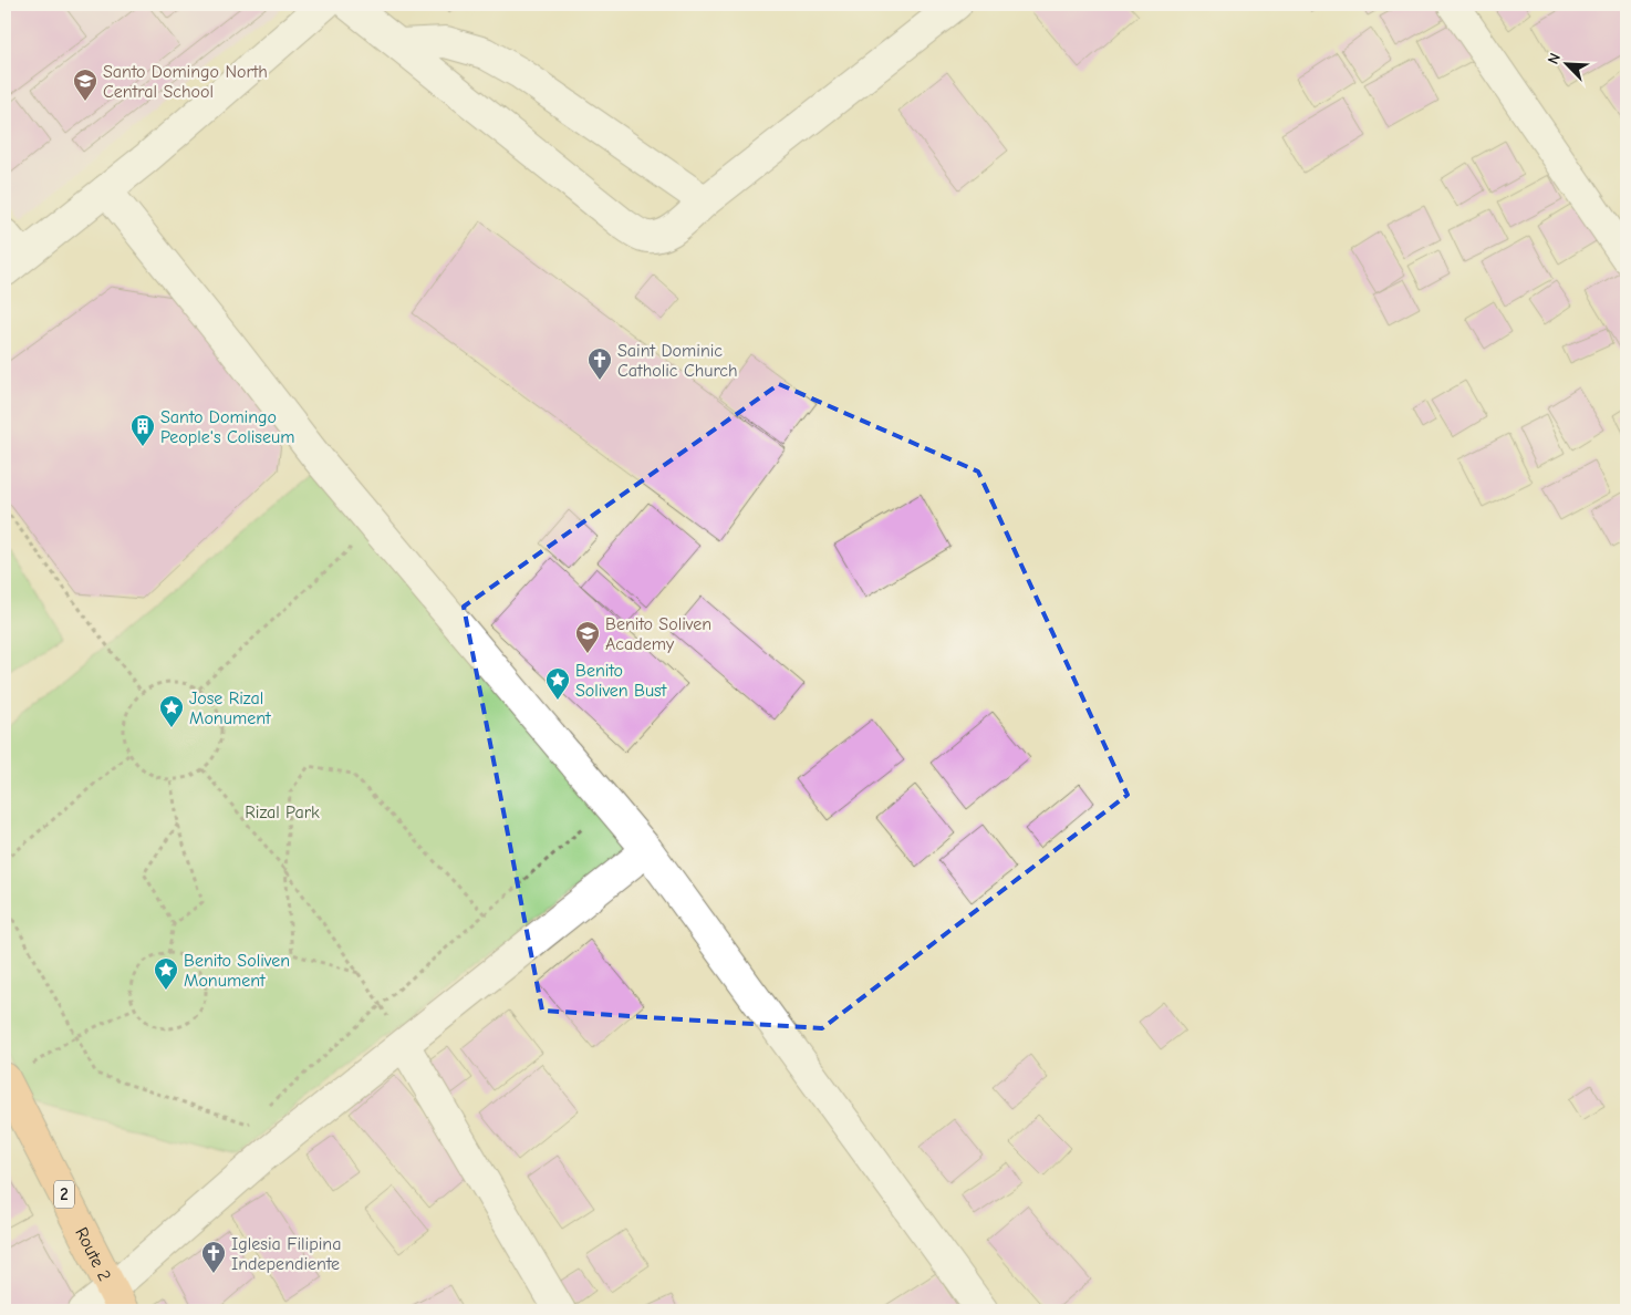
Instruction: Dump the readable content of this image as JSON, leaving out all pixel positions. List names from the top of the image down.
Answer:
{
  "streets": {
    "highway": ["2", "Route 2"]
  },
  "parks": ["Rizal Park"],
  "places": {
    "school or university": ["Santo Domingo North Central School", "Benito Soliven Academy"],
    "church": ["Saint Dominic Catholic Church", "Iglesia Filipina Independiente"],
    "building": ["Santo Domingo People's Coliseum"],
    "place": ["Benito Soliven Bust", "Jose Rizal Monument", "Benito Soliven Monument"]
  },
  "north": "top left"
}
